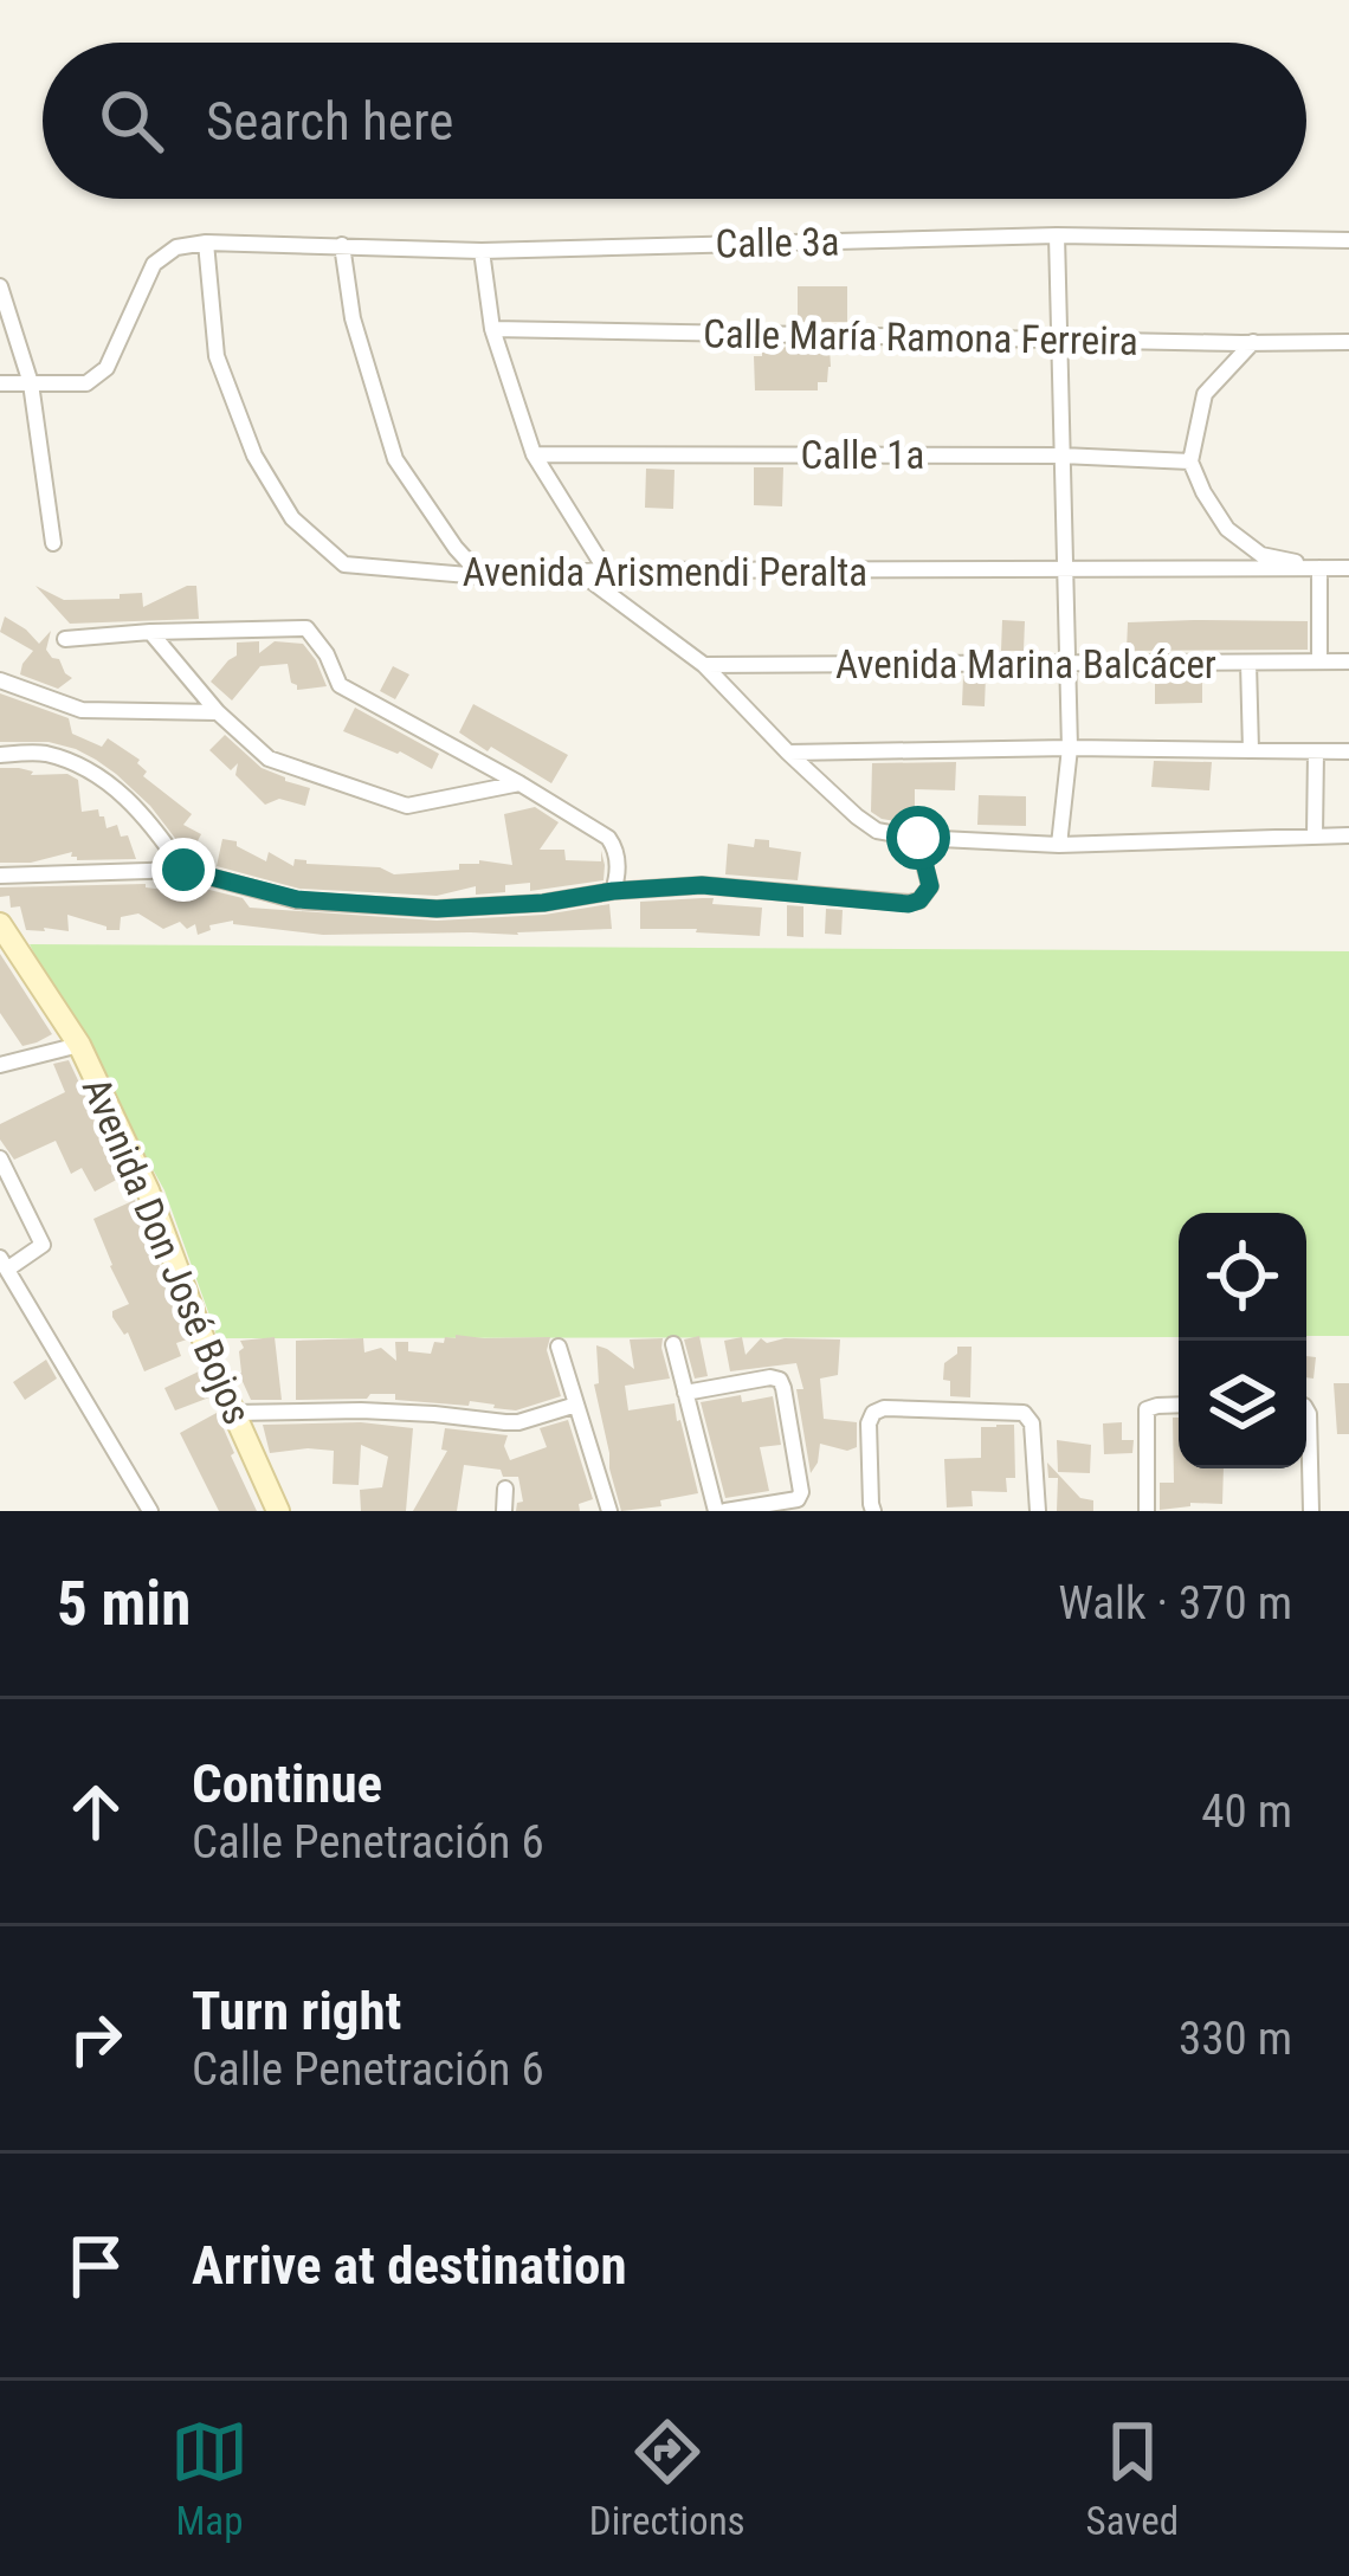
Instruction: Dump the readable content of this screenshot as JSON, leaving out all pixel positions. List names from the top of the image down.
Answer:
{
  "streets": {
    "street": [
      "Calle 3a",
      "Calle María Ramona Ferreira",
      "Calle 1a",
      "Avenida Arismendi Peralta",
      "Avenida Marina Balcácer",
      "Avenida Don José Bojos"
    ]
  },
  "crossings": [
    ["Calle 3a", "Avenida Arismendi Peralta"]
  ],
  "page": {
    "search": "Search here",
    "heading": ["5 min", "Walk · 370 m"],
    "list": [
      ["Continue", "Calle Penetración 6", "40 m"],
      ["Turn right", "Calle Penetración 6", "330 m"],
      "Arrive at destination"
    ],
    "nav": ["Map", "Directions", "Saved"]
  }
}
